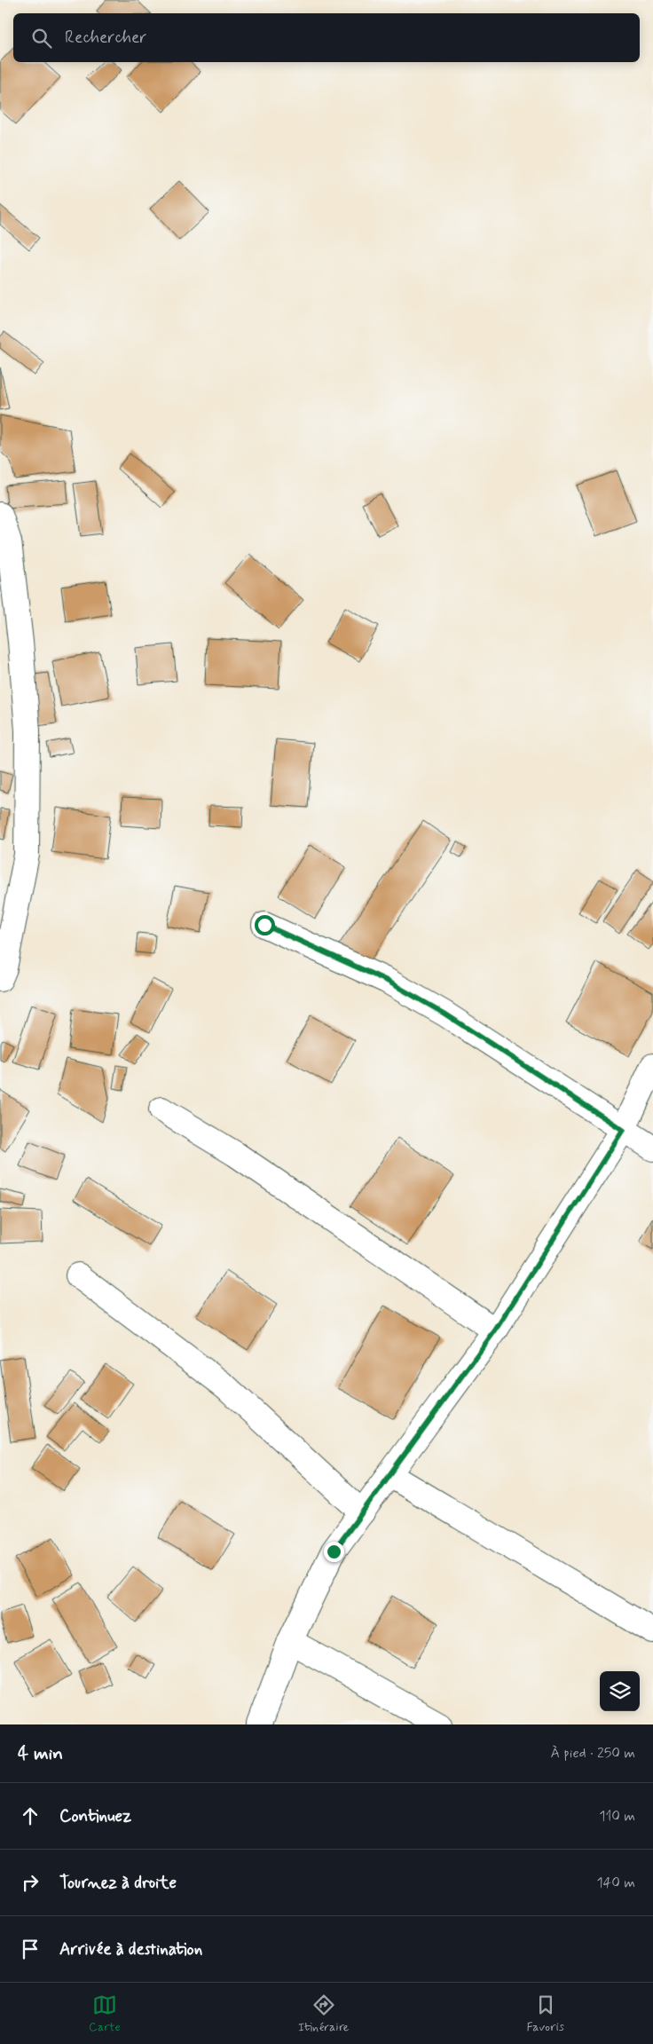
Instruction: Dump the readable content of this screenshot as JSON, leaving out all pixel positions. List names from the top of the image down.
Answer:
{
  "page": {
    "search": "Rechercher",
    "heading": ["4 min", "À pied · 250 m"],
    "list": [
      ["Continuez", "110 m"],
      ["Tournez à droite", "140 m"],
      "Arrivée à destination"
    ],
    "nav": ["Carte", "Itinéraire", "Favoris"]
  }
}
